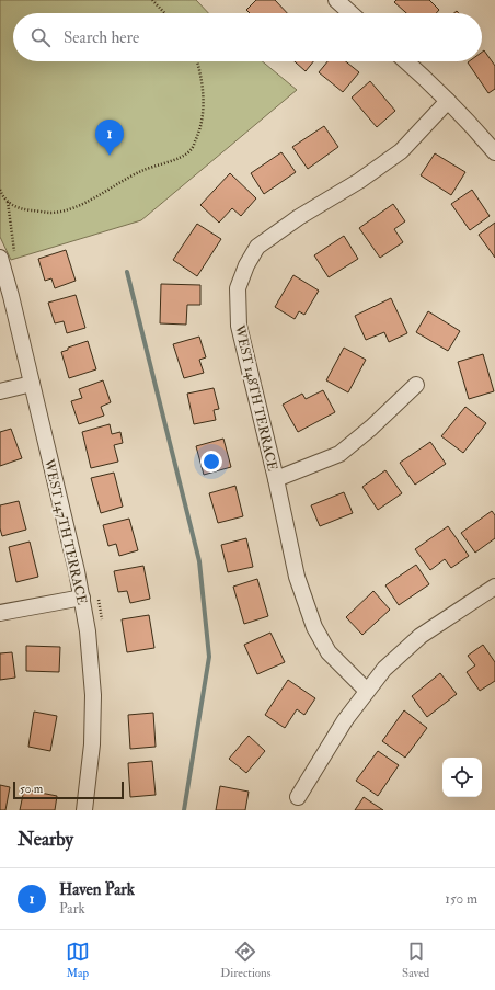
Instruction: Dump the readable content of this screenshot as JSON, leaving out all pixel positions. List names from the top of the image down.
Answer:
{
  "streets": {
    "street": ["WEST 148TH TERRACE", "WEST 147TH TERRACE"]
  },
  "scale_bar": "50 m",
  "page": {
    "search": "Search here",
    "pins": "1",
    "scale": "50 m",
    "heading": "Nearby",
    "list": [
      {
        "mark": "1",
        "name": "Haven Park",
        "note": "Park",
        "value": "150 m"
      }
    ],
    "nav": ["Map", "Directions", "Saved"]
  }
}
